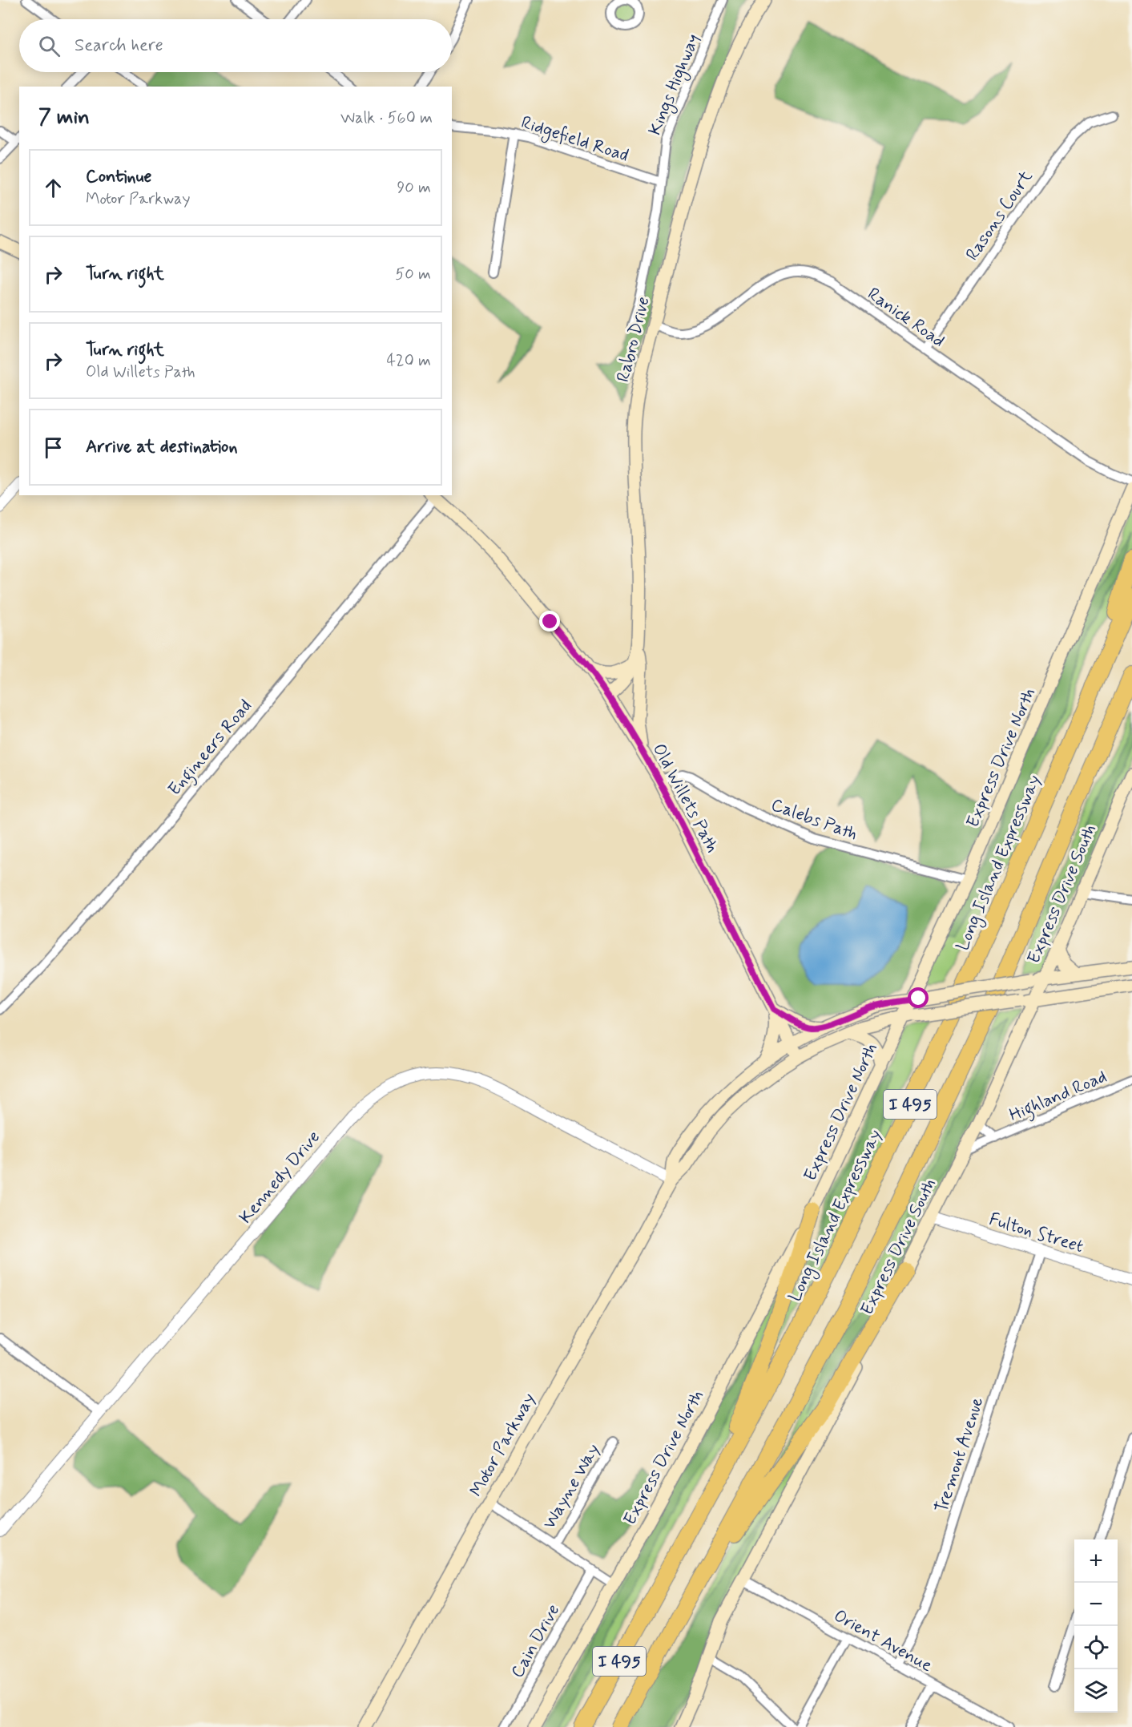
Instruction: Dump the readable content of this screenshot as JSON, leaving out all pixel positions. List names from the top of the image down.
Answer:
{
  "streets": {
    "highway": ["Long Island Expressway", "I 495"],
    "main road": [
      "Rabro Drive",
      "Express Drive North",
      "Old Willets Path",
      "Express Drive South",
      "Motor Parkway"
    ],
    "street": [
      "Kings Highway",
      "Ridgefield Road",
      "Rasons Court",
      "Ranick Road",
      "Engineers Road",
      "Calebs Path",
      "Highland Road",
      "Kennedy Drive",
      "Fulton Street",
      "Tremont Avenue",
      "Wayne Way",
      "Orient Avenue",
      "Cain Drive"
    ]
  },
  "crossings": [
    ["Kings Highway", "Ridgefield Road"],
    ["Rasons Court", "Ranick Road"],
    ["Ranick Road", "Rabro Drive"],
    ["Rabro Drive", "Old Willets Path"],
    ["Engineers Road", "Old Willets Path"],
    ["Express Drive North", "Calebs Path"],
    ["Express Drive North", "Motor Parkway"],
    ["Old Willets Path", "Calebs Path"],
    ["Old Willets Path", "Motor Parkway"],
    ["Express Drive South", "Highland Road"],
    ["Express Drive South", "Fulton Street"],
    ["Express Drive South", "Motor Parkway"],
    ["Express Drive South", "Orient Avenue"],
    ["Kennedy Drive", "Motor Parkway"],
    ["Fulton Street", "Tremont Avenue"],
    ["Tremont Avenue", "Orient Avenue"]
  ],
  "page": {
    "search": "Search here",
    "heading": ["7 min", "Walk · 560 m"],
    "list": [
      ["Continue", "Motor Parkway", "90 m"],
      ["Turn right", "50 m"],
      ["Turn right", "Old Willets Path", "420 m"],
      "Arrive at destination"
    ],
    "map_buttons": ["+", "−"]
  }
}
